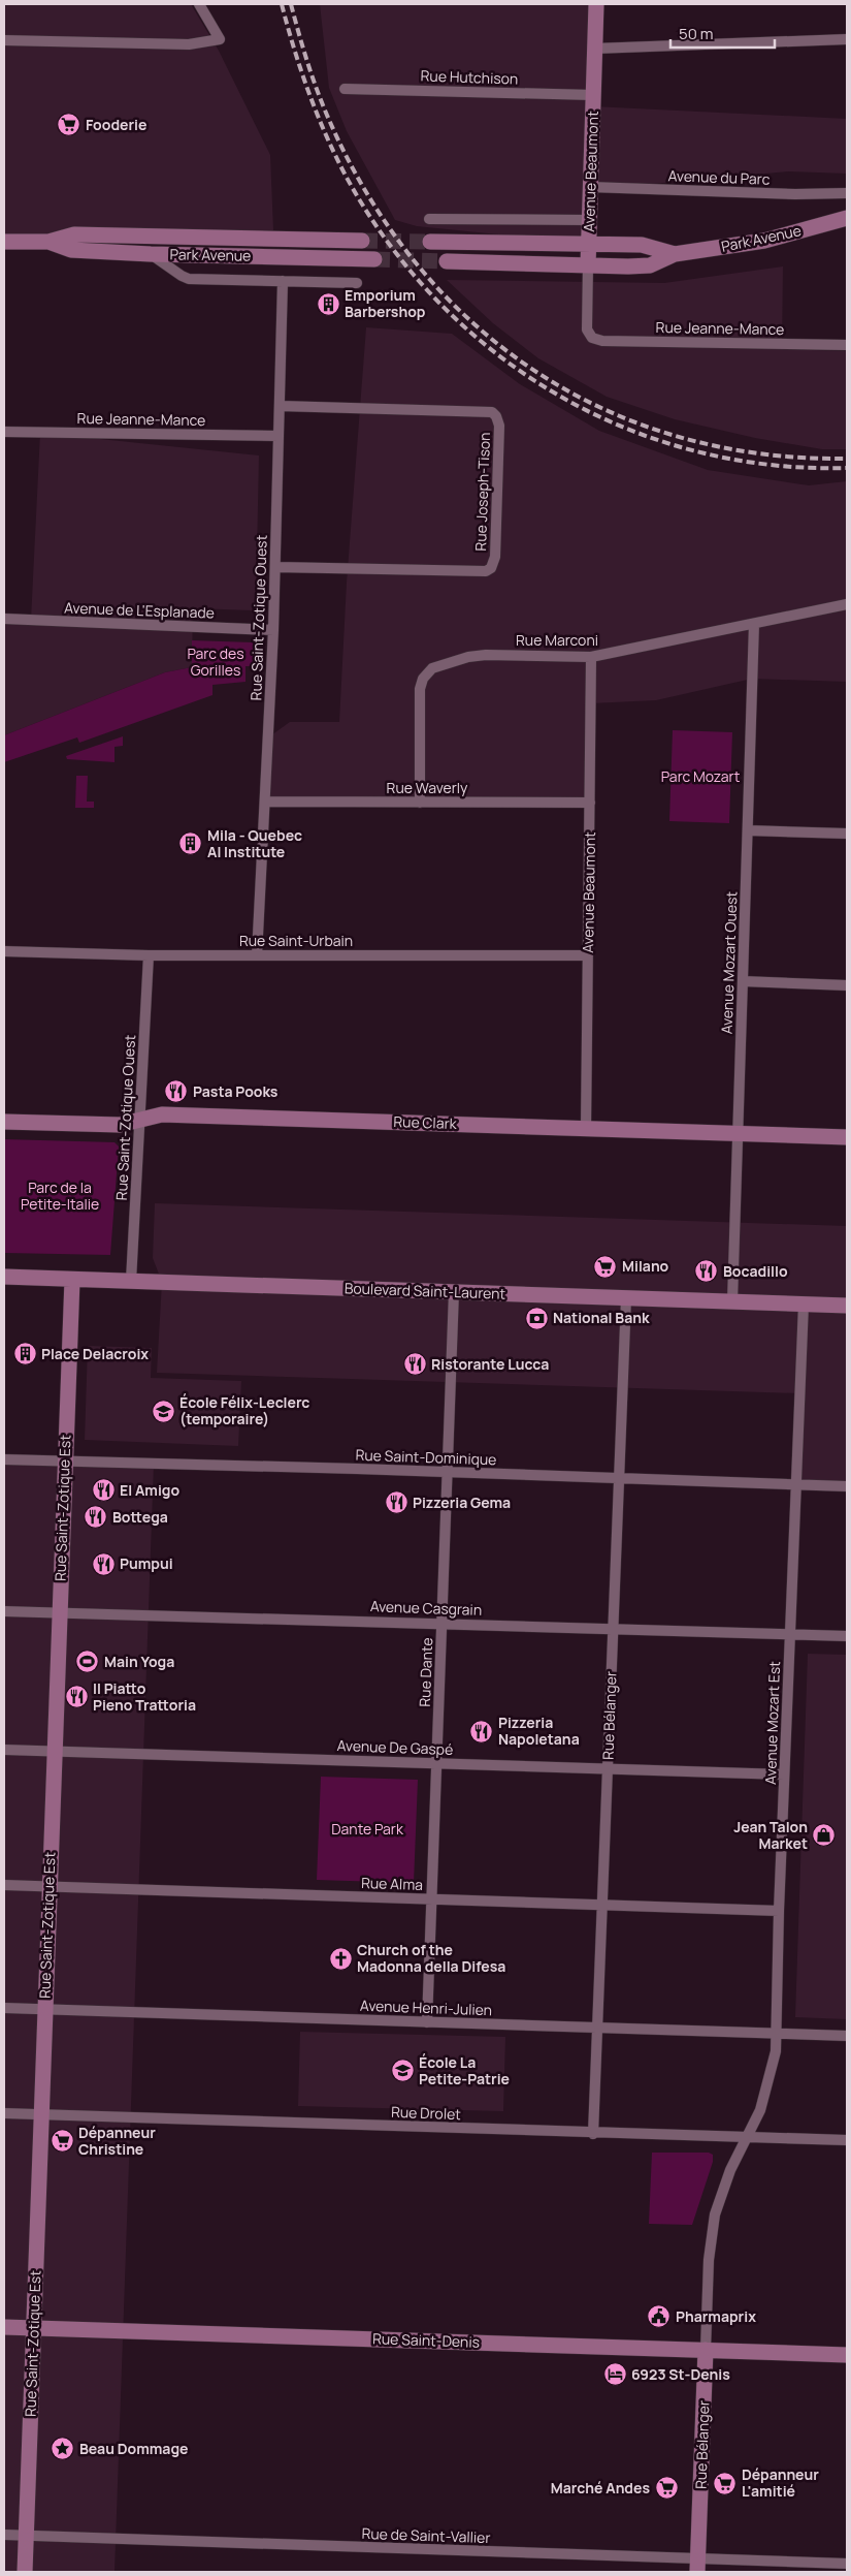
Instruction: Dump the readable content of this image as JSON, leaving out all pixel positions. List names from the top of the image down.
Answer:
{
  "streets": {
    "main road": [
      "Avenue Beaumont",
      "Park Avenue",
      "Rue Clark",
      "Boulevard Saint-Laurent",
      "Rue Saint-Zotique Est",
      "Rue Bélanger",
      "Rue Saint-Denis"
    ],
    "street": [
      "Rue Hutchison",
      "Avenue du Parc",
      "Rue Jeanne-Mance",
      "Rue Joseph-Tison",
      "Avenue de L'Esplanade",
      "Rue Saint-Zotique Ouest",
      "Rue Marconi",
      "Rue Waverly",
      "Rue Saint-Urbain",
      "Avenue Mozart Ouest",
      "Rue Saint-Dominique",
      "Avenue Casgrain",
      "Rue Dante",
      "Avenue Mozart Est",
      "Avenue De Gaspé",
      "Rue Alma",
      "Avenue Henri-Julien",
      "Rue Drolet",
      "Rue de Saint-Vallier"
    ]
  },
  "crossings": [
    ["Rue Hutchison", "Avenue Beaumont"],
    ["Avenue Beaumont", "Avenue du Parc"],
    ["Avenue Beaumont", "Park Avenue"],
    ["Avenue Beaumont", "Rue Jeanne-Mance"],
    ["Avenue Beaumont", "Rue Marconi"],
    ["Avenue Beaumont", "Rue Waverly"],
    ["Avenue Beaumont", "Rue Saint-Urbain"],
    ["Avenue Beaumont", "Rue Clark"],
    ["Rue Jeanne-Mance", "Rue Saint-Zotique Ouest"],
    ["Rue Joseph-Tison", "Rue Saint-Zotique Ouest"],
    ["Avenue de L'Esplanade", "Rue Saint-Zotique Ouest"],
    ["Rue Saint-Zotique Ouest", "Rue Waverly"],
    ["Rue Saint-Zotique Ouest", "Rue Saint-Urbain"],
    ["Rue Saint-Zotique Ouest", "Rue Clark"],
    ["Rue Saint-Zotique Ouest", "Boulevard Saint-Laurent"],
    ["Rue Marconi", "Rue Waverly"],
    ["Rue Marconi", "Avenue Mozart Ouest"],
    ["Avenue Mozart Ouest", "Rue Clark"],
    ["Avenue Mozart Ouest", "Boulevard Saint-Laurent"],
    ["Boulevard Saint-Laurent", "Rue Saint-Zotique Est"],
    ["Boulevard Saint-Laurent", "Rue Dante"],
    ["Boulevard Saint-Laurent", "Rue Bélanger"],
    ["Boulevard Saint-Laurent", "Avenue Mozart Est"],
    ["Rue Saint-Dominique", "Rue Saint-Zotique Est"],
    ["Rue Saint-Dominique", "Rue Dante"],
    ["Rue Saint-Dominique", "Rue Bélanger"],
    ["Rue Saint-Dominique", "Avenue Mozart Est"],
    ["Rue Saint-Zotique Est", "Avenue Casgrain"],
    ["Rue Saint-Zotique Est", "Avenue De Gaspé"],
    ["Rue Saint-Zotique Est", "Rue Alma"],
    ["Rue Saint-Zotique Est", "Avenue Henri-Julien"],
    ["Rue Saint-Zotique Est", "Rue Drolet"],
    ["Rue Saint-Zotique Est", "Rue Saint-Denis"],
    ["Rue Saint-Zotique Est", "Rue de Saint-Vallier"],
    ["Avenue Casgrain", "Rue Dante"],
    ["Avenue Casgrain", "Rue Bélanger"],
    ["Avenue Casgrain", "Avenue Mozart Est"],
    ["Rue Dante", "Avenue De Gaspé"],
    ["Rue Dante", "Rue Alma"],
    ["Rue Dante", "Avenue Henri-Julien"],
    ["Rue Bélanger", "Avenue Mozart Est"],
    ["Rue Bélanger", "Avenue De Gaspé"],
    ["Rue Bélanger", "Rue Alma"],
    ["Rue Bélanger", "Avenue Henri-Julien"],
    ["Rue Bélanger", "Rue Drolet"],
    ["Rue Bélanger", "Rue Saint-Denis"],
    ["Rue Bélanger", "Rue de Saint-Vallier"],
    ["Avenue Mozart Est", "Avenue De Gaspé"],
    ["Avenue Mozart Est", "Rue Alma"],
    ["Avenue Mozart Est", "Avenue Henri-Julien"],
    ["Avenue Mozart Est", "Rue Drolet"]
  ],
  "parks": [
    "Parc des Gorilles",
    "Parc Mozart",
    "Parc de la Petite-Italie",
    "Dante Park"
  ],
  "places": {
    "supermarket": [
      "Fooderie",
      "Milano",
      "Dépanneur Christine",
      "Dépanneur L'amitié",
      "Marché Andes"
    ],
    "building": ["Emporium Barbershop", "Mila - Quebec AI Institute", "Place Delacroix"],
    "restaurant": [
      "Pasta Pooks",
      "Bocadillo",
      "Ristorante Lucca",
      "El Amigo",
      "Pizzeria Gema",
      "Bottega",
      "Pumpui",
      "Il Piatto Pieno Trattoria",
      "Pizzeria Napoletana"
    ],
    "bank": ["National Bank"],
    "school or university": ["École Félix-Leclerc (temporaire)", "École La Petite-Patrie"],
    "sports": ["Main Yoga"],
    "shop": ["Jean Talon Market"],
    "church": ["Church of the Madonna della Difesa"],
    "public building": ["Pharmaprix"],
    "hotel": ["6923 St-Denis"],
    "place": ["Beau Dommage"]
  },
  "scale_bar": "50 m"
}
